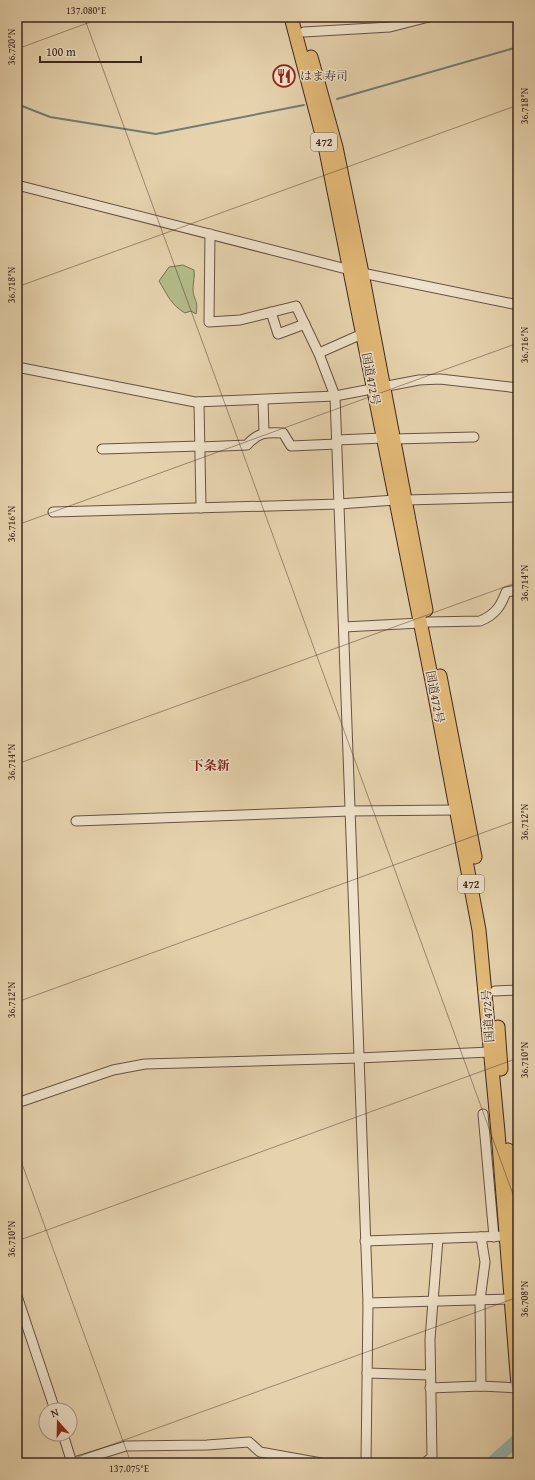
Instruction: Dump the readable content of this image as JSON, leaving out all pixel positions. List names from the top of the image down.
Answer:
{
  "streets": {
    "highway": ["472", "国道472号"]
  },
  "districts": ["下条新"],
  "places": {
    "restaurant": ["はま寿司"]
  },
  "scale_bar": "100 m",
  "north": "top",
  "coordinates": [
    "137.080°E",
    "36.720°N",
    "36.718°N",
    "36.716°N",
    "36.714°N",
    "36.712°N",
    "36.710°N",
    "36.708°N",
    "137.075°E"
  ]
}
